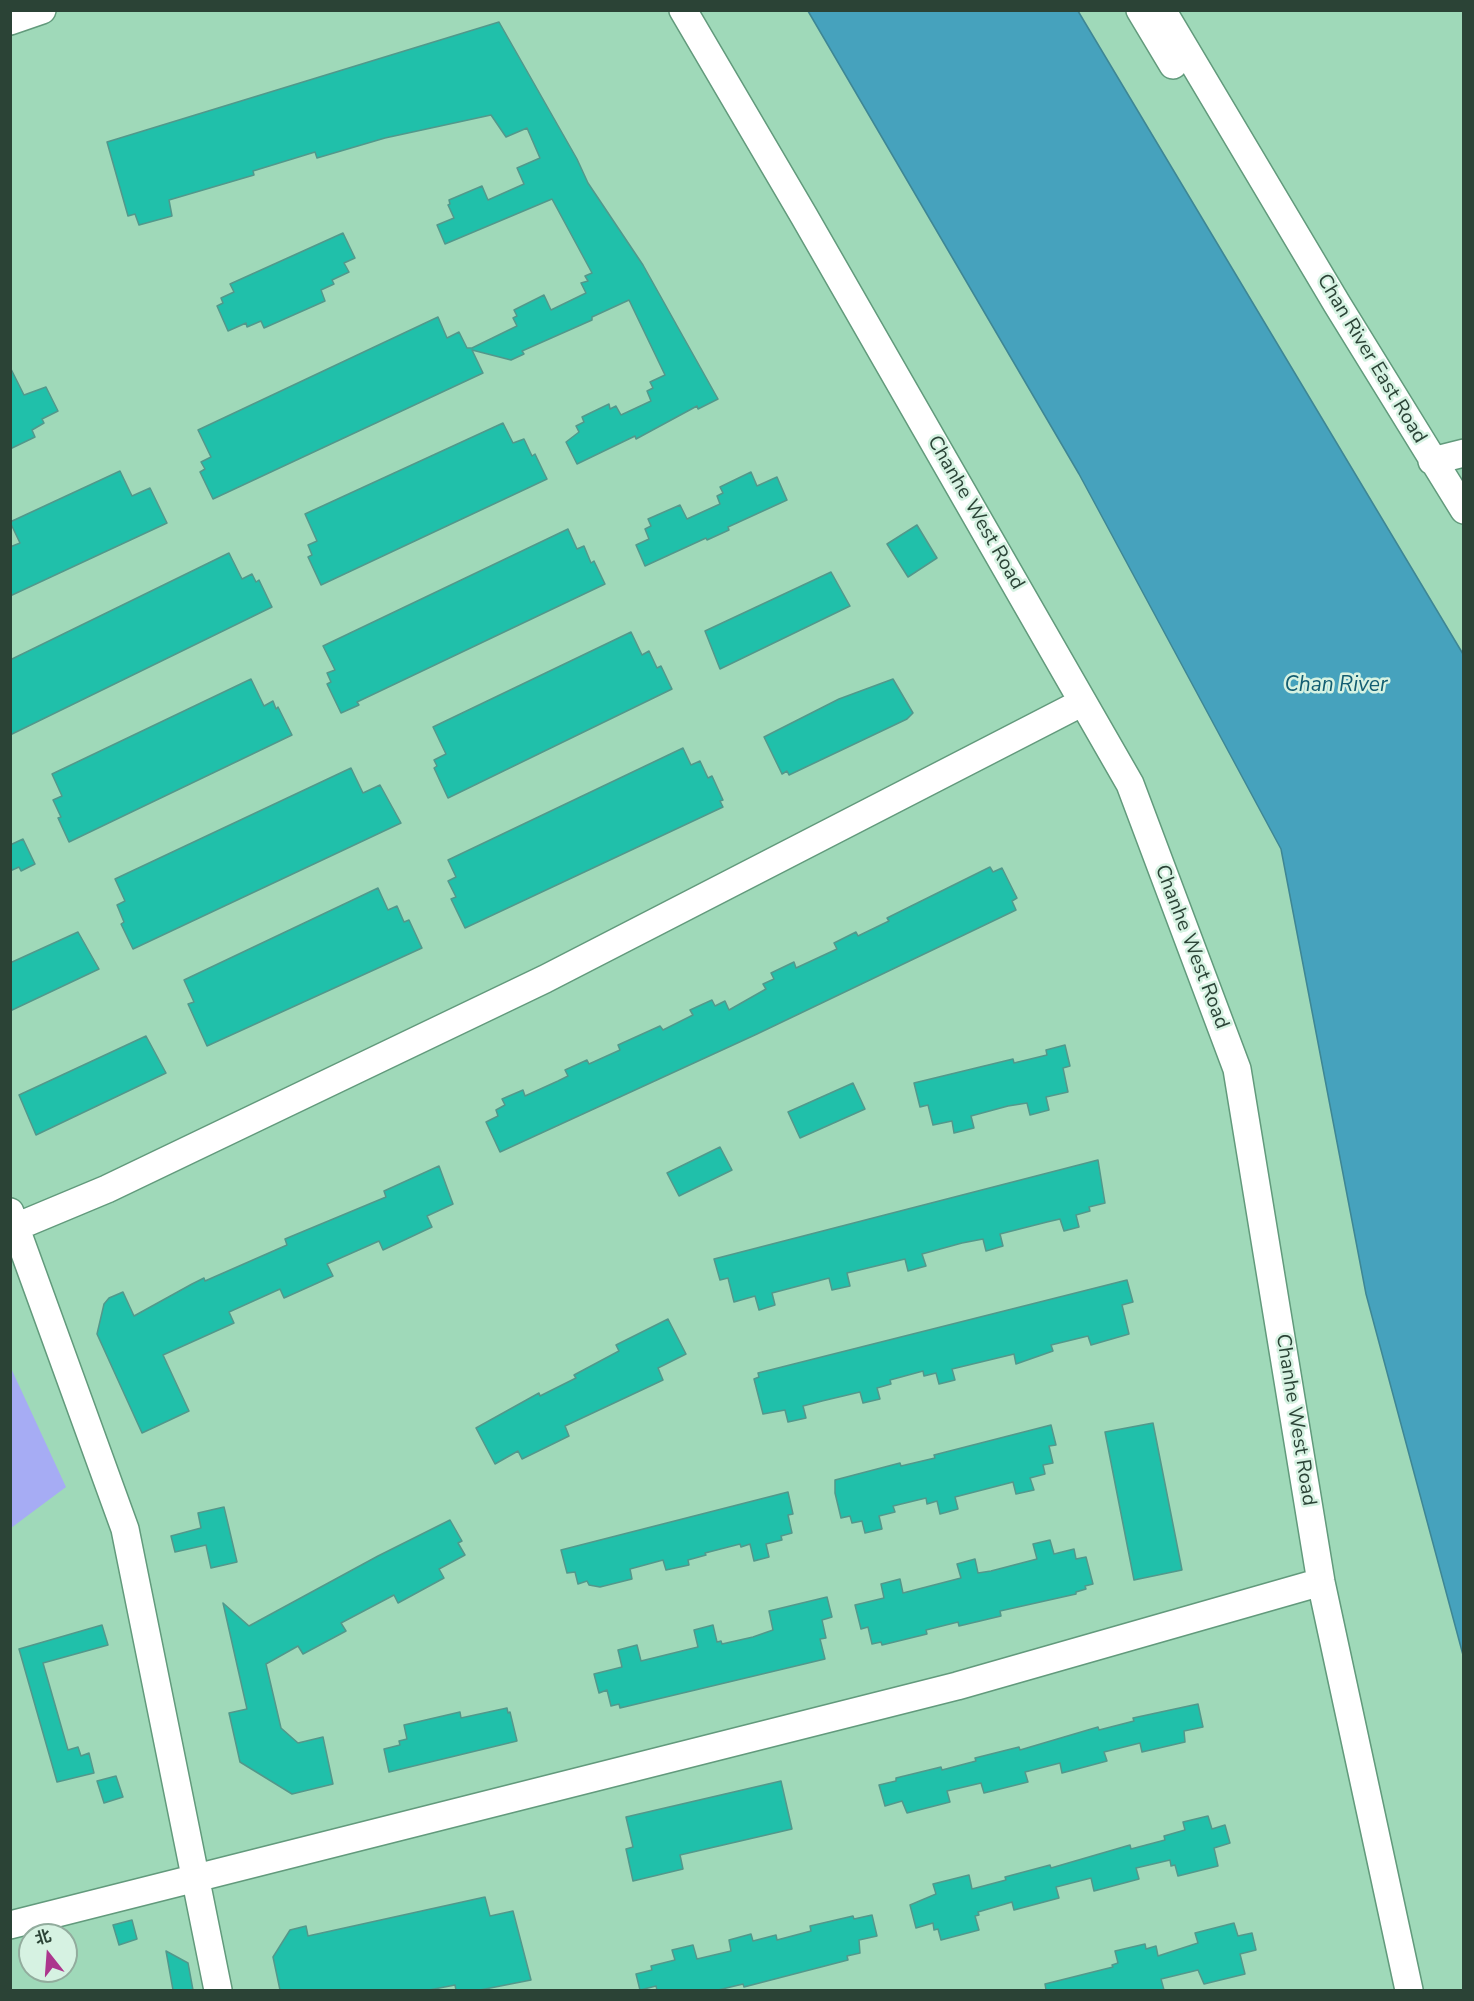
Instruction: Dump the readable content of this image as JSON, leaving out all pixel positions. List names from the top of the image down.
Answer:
{
  "streets": {
    "street": ["Chan River East Road", "Chanhe West Road"]
  },
  "water": ["Chan River"],
  "north": "top"
}
